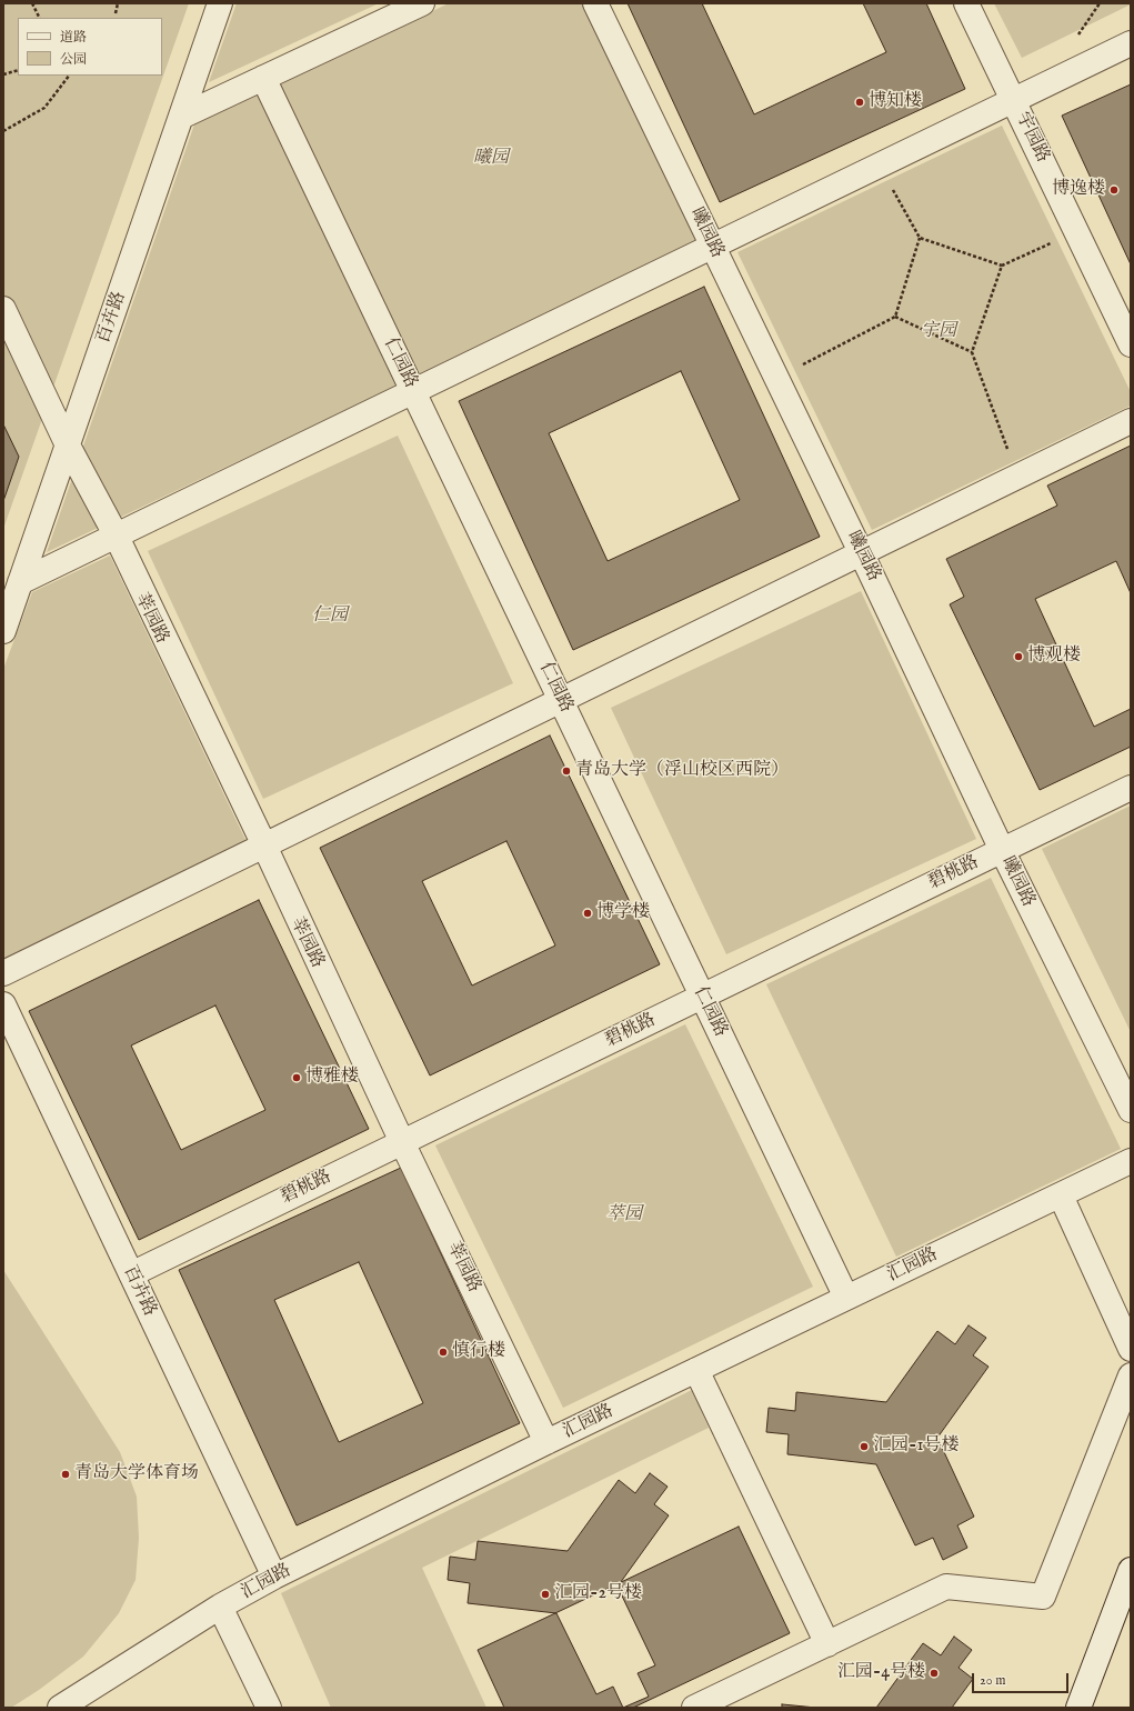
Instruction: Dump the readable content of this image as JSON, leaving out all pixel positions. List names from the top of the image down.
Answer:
{
  "streets": {
    "street": [
      "宇园路",
      "曦园路",
      "百卉路",
      "仁园路",
      "莘园路",
      "碧桃路",
      "汇园路"
    ]
  },
  "crossings": [
    ["曦园路", "碧桃路"],
    ["百卉路", "莘园路"],
    ["百卉路", "碧桃路"],
    ["百卉路", "汇园路"],
    ["仁园路", "碧桃路"],
    ["仁园路", "汇园路"],
    ["莘园路", "碧桃路"],
    ["莘园路", "汇园路"]
  ],
  "parks": [
    "曦园",
    "宇园",
    "仁园",
    "萃园"
  ],
  "places": [
    "博知楼",
    "博逸楼",
    "博观楼",
    "青岛大学（浮山校区西院）",
    "博学楼",
    "博雅楼",
    "慎行楼",
    "汇园-1号楼",
    "青岛大学体育场",
    "汇园-2号楼",
    "汇园-4号楼"
  ],
  "legend": ["道路", "公园"],
  "scale_bar": "20 m"
}
